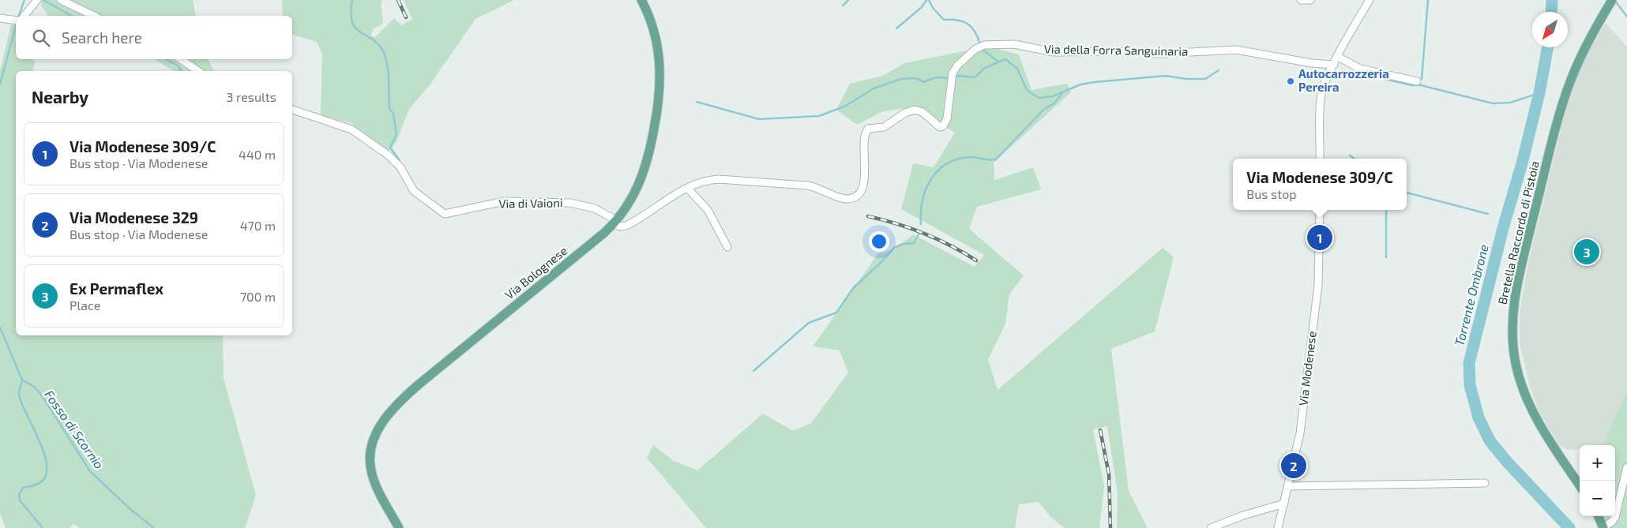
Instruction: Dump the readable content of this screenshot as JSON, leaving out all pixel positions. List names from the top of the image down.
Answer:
{
  "streets": {
    "main road": ["Bretella Raccordo di Pistoia", "Via Bolognese"],
    "street": ["Via della Forra Sanguinaria", "Via di Vaioni", "Via Modenese"]
  },
  "crossings": [
    ["Via della Forra Sanguinaria", "Via di Vaioni"],
    ["Via della Forra Sanguinaria", "Via Bolognese"],
    ["Via di Vaioni", "Via Bolognese"]
  ],
  "water": ["Torrente Ombrone", "Fosso di Scornio"],
  "places": ["Autocarrozzeria Pereira"],
  "north": "bottom left",
  "page": {
    "search": "Search here",
    "heading": ["Nearby", "3 results"],
    "list": [
      {
        "mark": "1",
        "name": "Via Modenese 309/C",
        "note": "Bus stop · Via Modenese",
        "value": "440 m"
      },
      {
        "mark": "2",
        "name": "Via Modenese 329",
        "note": "Bus stop · Via Modenese",
        "value": "470 m"
      },
      {
        "mark": "3",
        "name": "Ex Permaflex",
        "note": "Place",
        "value": "700 m"
      }
    ],
    "popup": ["Via Modenese 309/C", "Bus stop"],
    "pins": ["1", "3", "2"],
    "map_buttons": ["+", "−"]
  }
}
